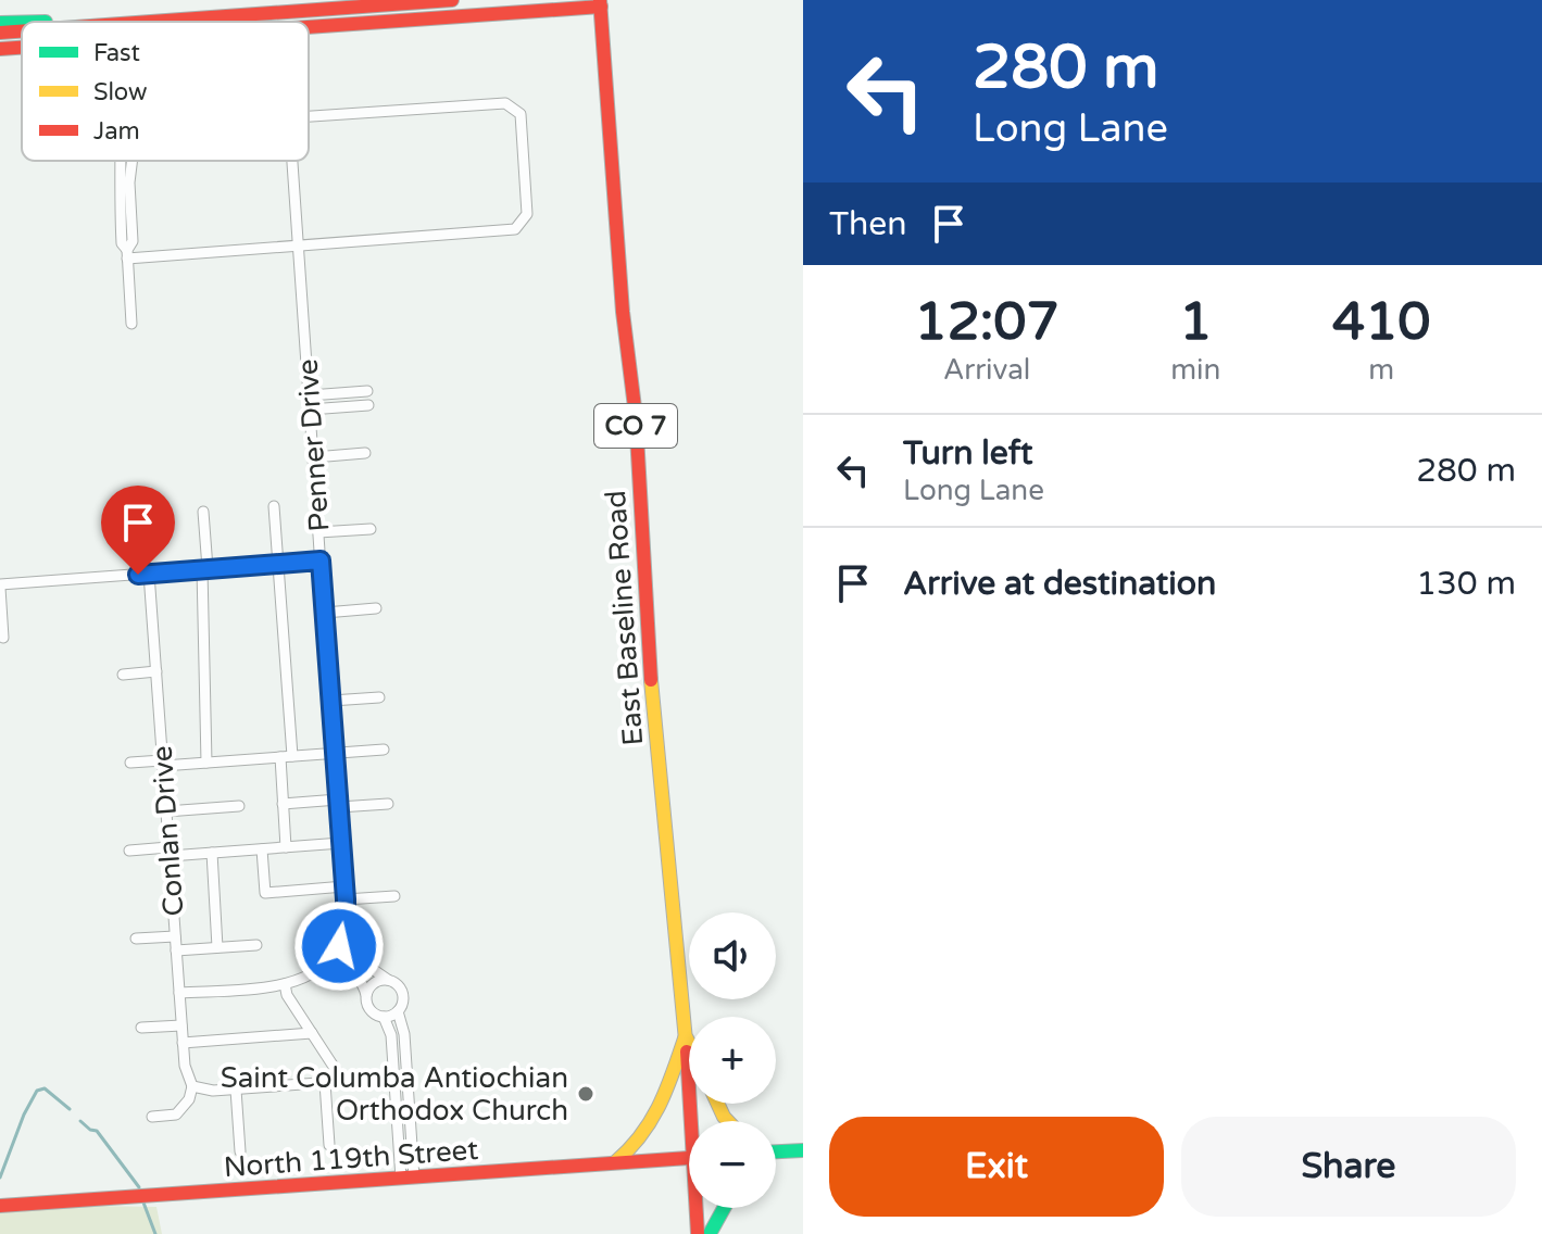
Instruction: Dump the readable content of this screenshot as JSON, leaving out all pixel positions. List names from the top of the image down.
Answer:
{
  "streets": {
    "main road": ["CO 7", "East Baseline Road", "North 119th Street"],
    "street": ["Penner Drive", "Conlan Drive"]
  },
  "places": ["Saint Columba Antiochian Orthodox Church"],
  "legend": ["Fast", "Slow", "Jam"],
  "page": {
    "turn": ["280 m", "Long Lane"],
    "then": "Then",
    "eta": [
      "12:07",
      "Arrival",
      "1",
      "min",
      "410",
      "m"
    ],
    "list": [
      {
        "name": "Turn left",
        "note": "Long Lane",
        "value": "280 m"
      },
      {
        "name": "Arrive at destination",
        "value": "130 m"
      }
    ],
    "map_buttons": ["+", "−"],
    "buttons": ["Exit", "Share"]
  }
}
